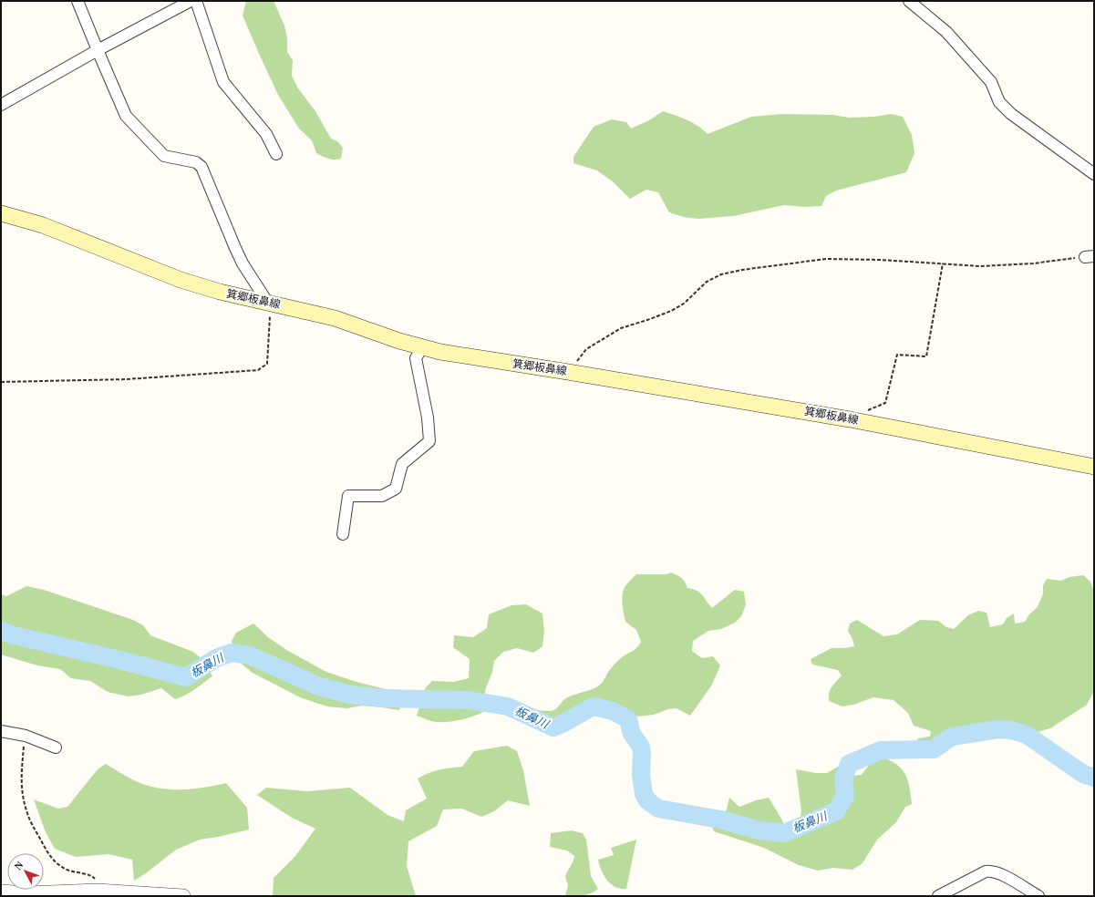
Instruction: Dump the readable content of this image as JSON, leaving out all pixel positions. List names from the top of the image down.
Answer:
{
  "streets": {
    "main road": ["箕郷板鼻線"]
  },
  "water": ["板鼻川"],
  "north": "top left"
}
